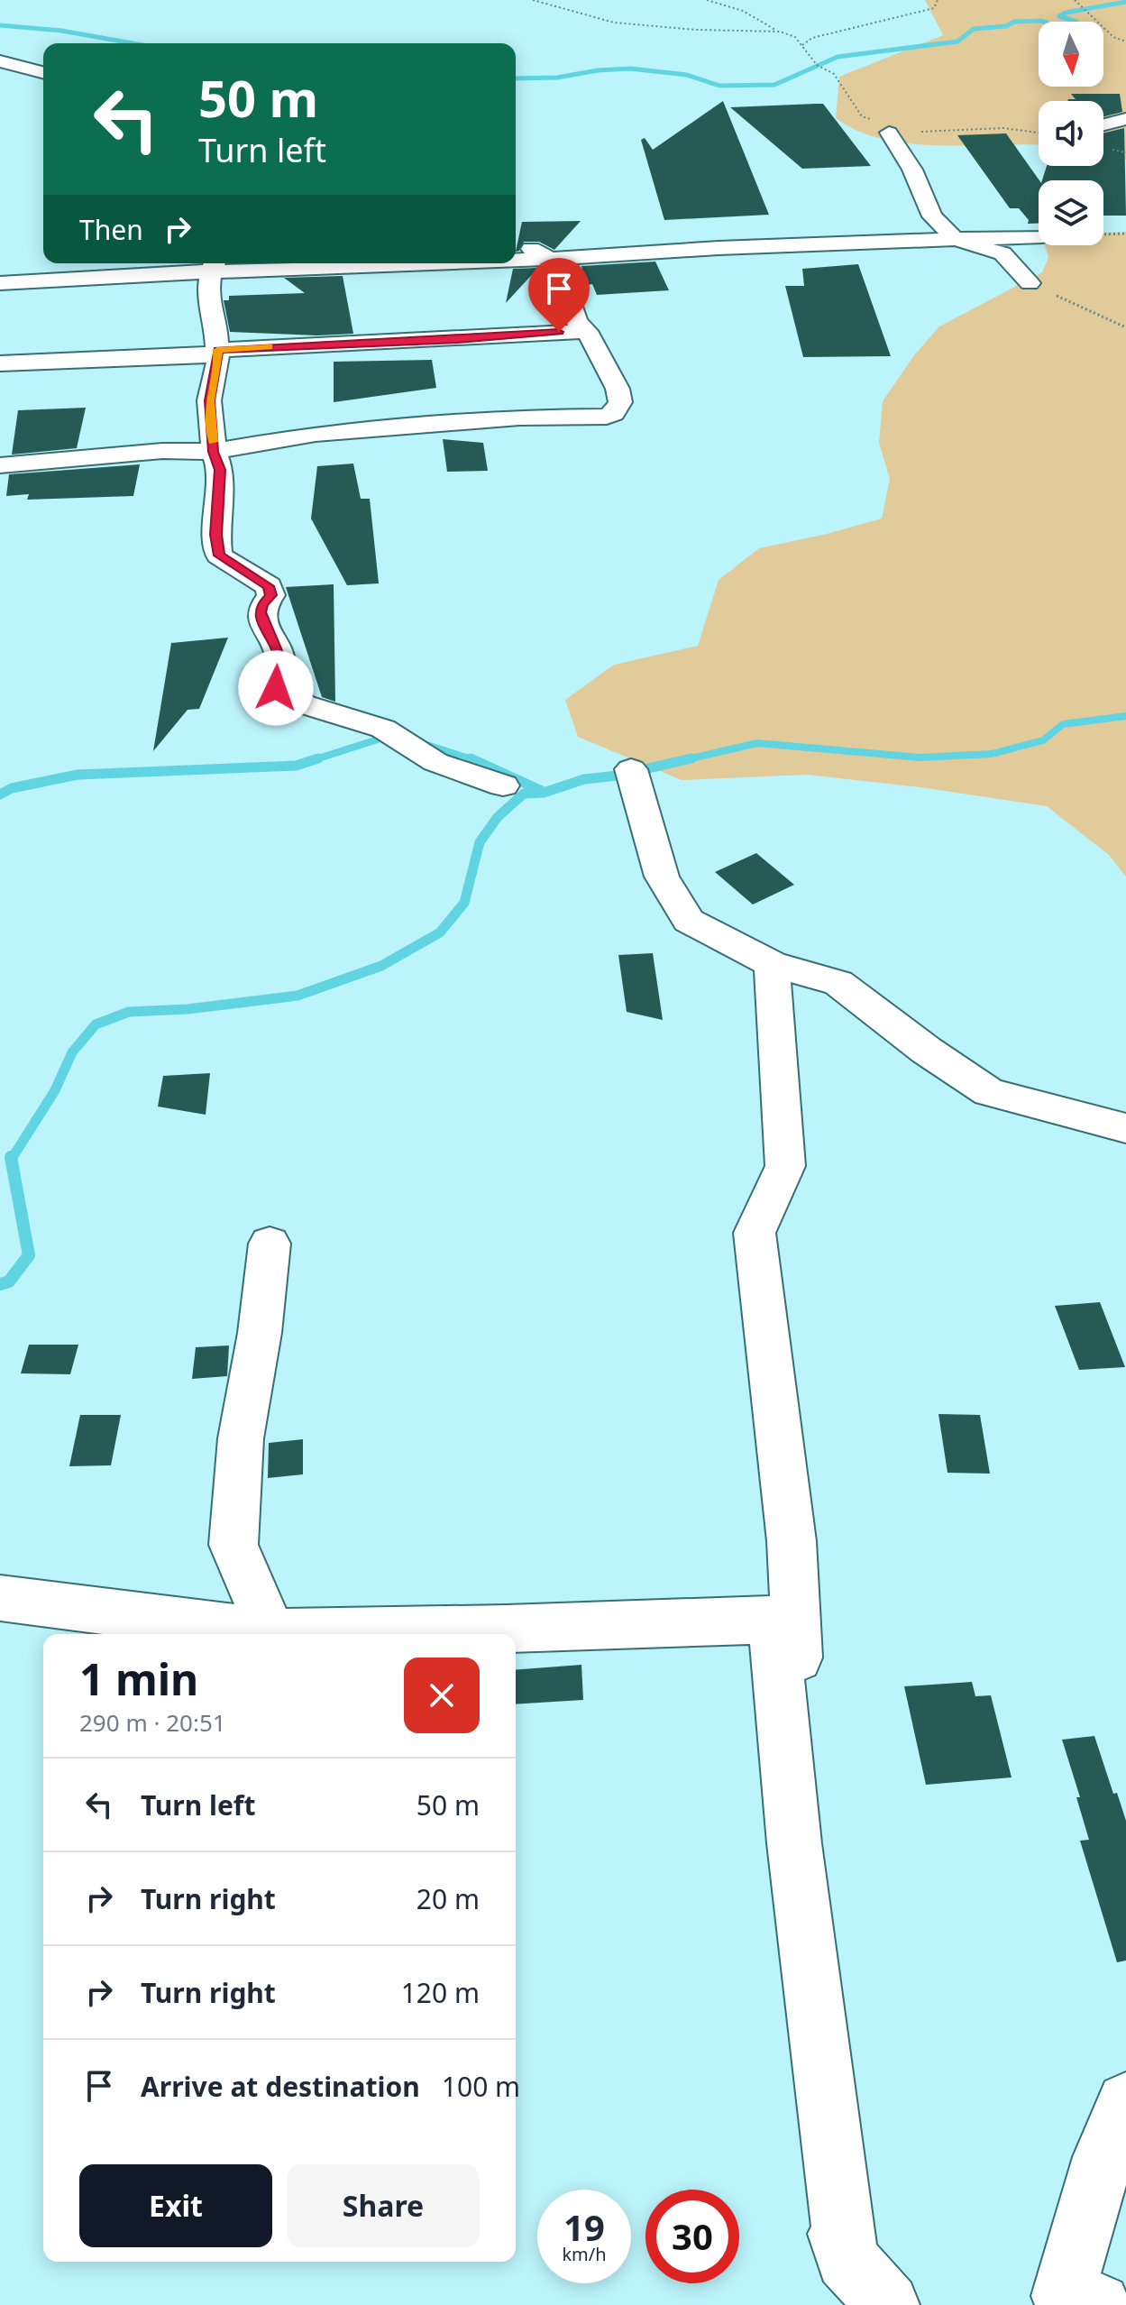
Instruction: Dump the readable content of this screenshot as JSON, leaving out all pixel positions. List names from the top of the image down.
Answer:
{
  "north": "bottom",
  "page": {
    "turn": ["50 m", "Turn left"],
    "then": "Then",
    "heading": ["1 min", "290 m · 20:51"],
    "list": [
      {
        "name": "Turn left",
        "value": "50 m"
      },
      {
        "name": "Turn right",
        "value": "20 m"
      },
      {
        "name": "Turn right",
        "value": "120 m"
      },
      {
        "name": "Arrive at destination",
        "value": "100 m"
      }
    ],
    "buttons": ["Exit", "Share"],
    "speed": "19 km/h",
    "limit": "30"
  }
}
